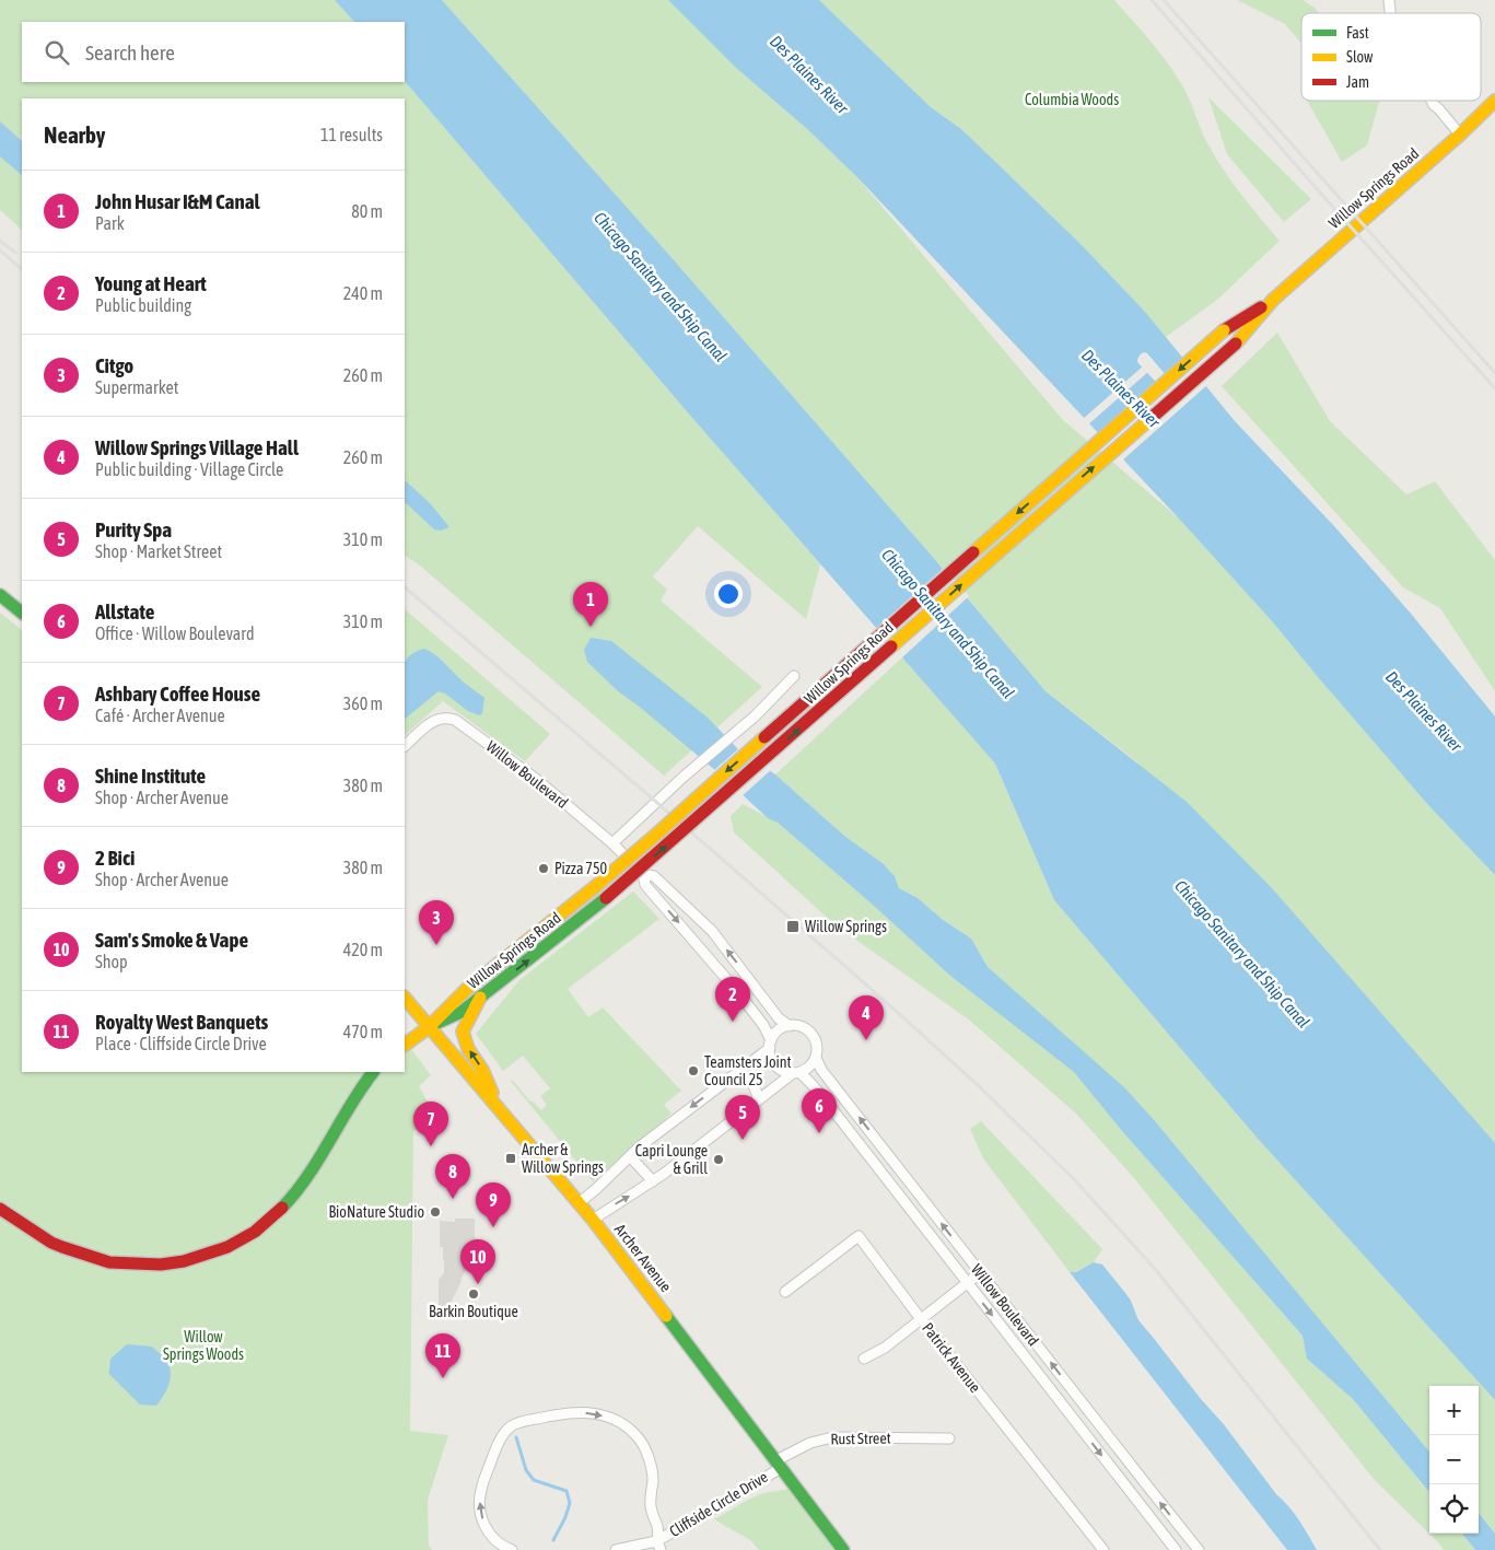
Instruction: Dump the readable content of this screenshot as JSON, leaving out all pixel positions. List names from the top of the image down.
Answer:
{
  "streets": {
    "main road": ["Willow Springs Road", "Archer Avenue"],
    "street": [
      "Willow Boulevard",
      "Patrick Avenue",
      "Rust Street",
      "Cliffside Circle Drive"
    ]
  },
  "crossings": [
    ["Willow Springs Road", "Archer Avenue"],
    ["Archer Avenue", "Rust Street"],
    ["Archer Avenue", "Cliffside Circle Drive"],
    ["Rust Street", "Cliffside Circle Drive"]
  ],
  "water": ["Des Plaines River", "Chicago Sanitary and Ship Canal"],
  "parks": ["Columbia Woods", "Willow Springs Woods"],
  "places": {
    "other": [
      "Pizza 750",
      "Teamsters Joint Council 25",
      "Capri Lounge & Grill",
      "BioNature Studio",
      "Barkin Boutique"
    ],
    "transit": ["Willow Springs", "Archer & Willow Springs"]
  },
  "legend": ["Fast", "Slow", "Jam"],
  "page": {
    "search": "Search here",
    "heading": ["Nearby", "11 results"],
    "list": [
      {
        "mark": "1",
        "name": "John Husar I&M Canal",
        "note": "Park",
        "value": "80 m"
      },
      {
        "mark": "2",
        "name": "Young at Heart",
        "note": "Public building",
        "value": "240 m"
      },
      {
        "mark": "3",
        "name": "Citgo",
        "note": "Supermarket",
        "value": "260 m"
      },
      {
        "mark": "4",
        "name": "Willow Springs Village Hall",
        "note": "Public building · Village Circle",
        "value": "260 m"
      },
      {
        "mark": "5",
        "name": "Purity Spa",
        "note": "Shop · Market Street",
        "value": "310 m"
      },
      {
        "mark": "6",
        "name": "Allstate",
        "note": "Office · Willow Boulevard",
        "value": "310 m"
      },
      {
        "mark": "7",
        "name": "Ashbary Coffee House",
        "note": "Café · Archer Avenue",
        "value": "360 m"
      },
      {
        "mark": "8",
        "name": "Shine Institute",
        "note": "Shop · Archer Avenue",
        "value": "380 m"
      },
      {
        "mark": "9",
        "name": "2 Bici",
        "note": "Shop · Archer Avenue",
        "value": "380 m"
      },
      {
        "mark": "10",
        "name": "Sam's Smoke & Vape",
        "note": "Shop",
        "value": "420 m"
      },
      {
        "mark": "11",
        "name": "Royalty West Banquets",
        "note": "Place · Cliffside Circle Drive",
        "value": "470 m"
      }
    ],
    "pins": [
      "1",
      "3",
      "2",
      "4",
      "6",
      "5",
      "7",
      "8",
      "9",
      "10",
      "11"
    ],
    "map_buttons": ["+", "−"]
  }
}
